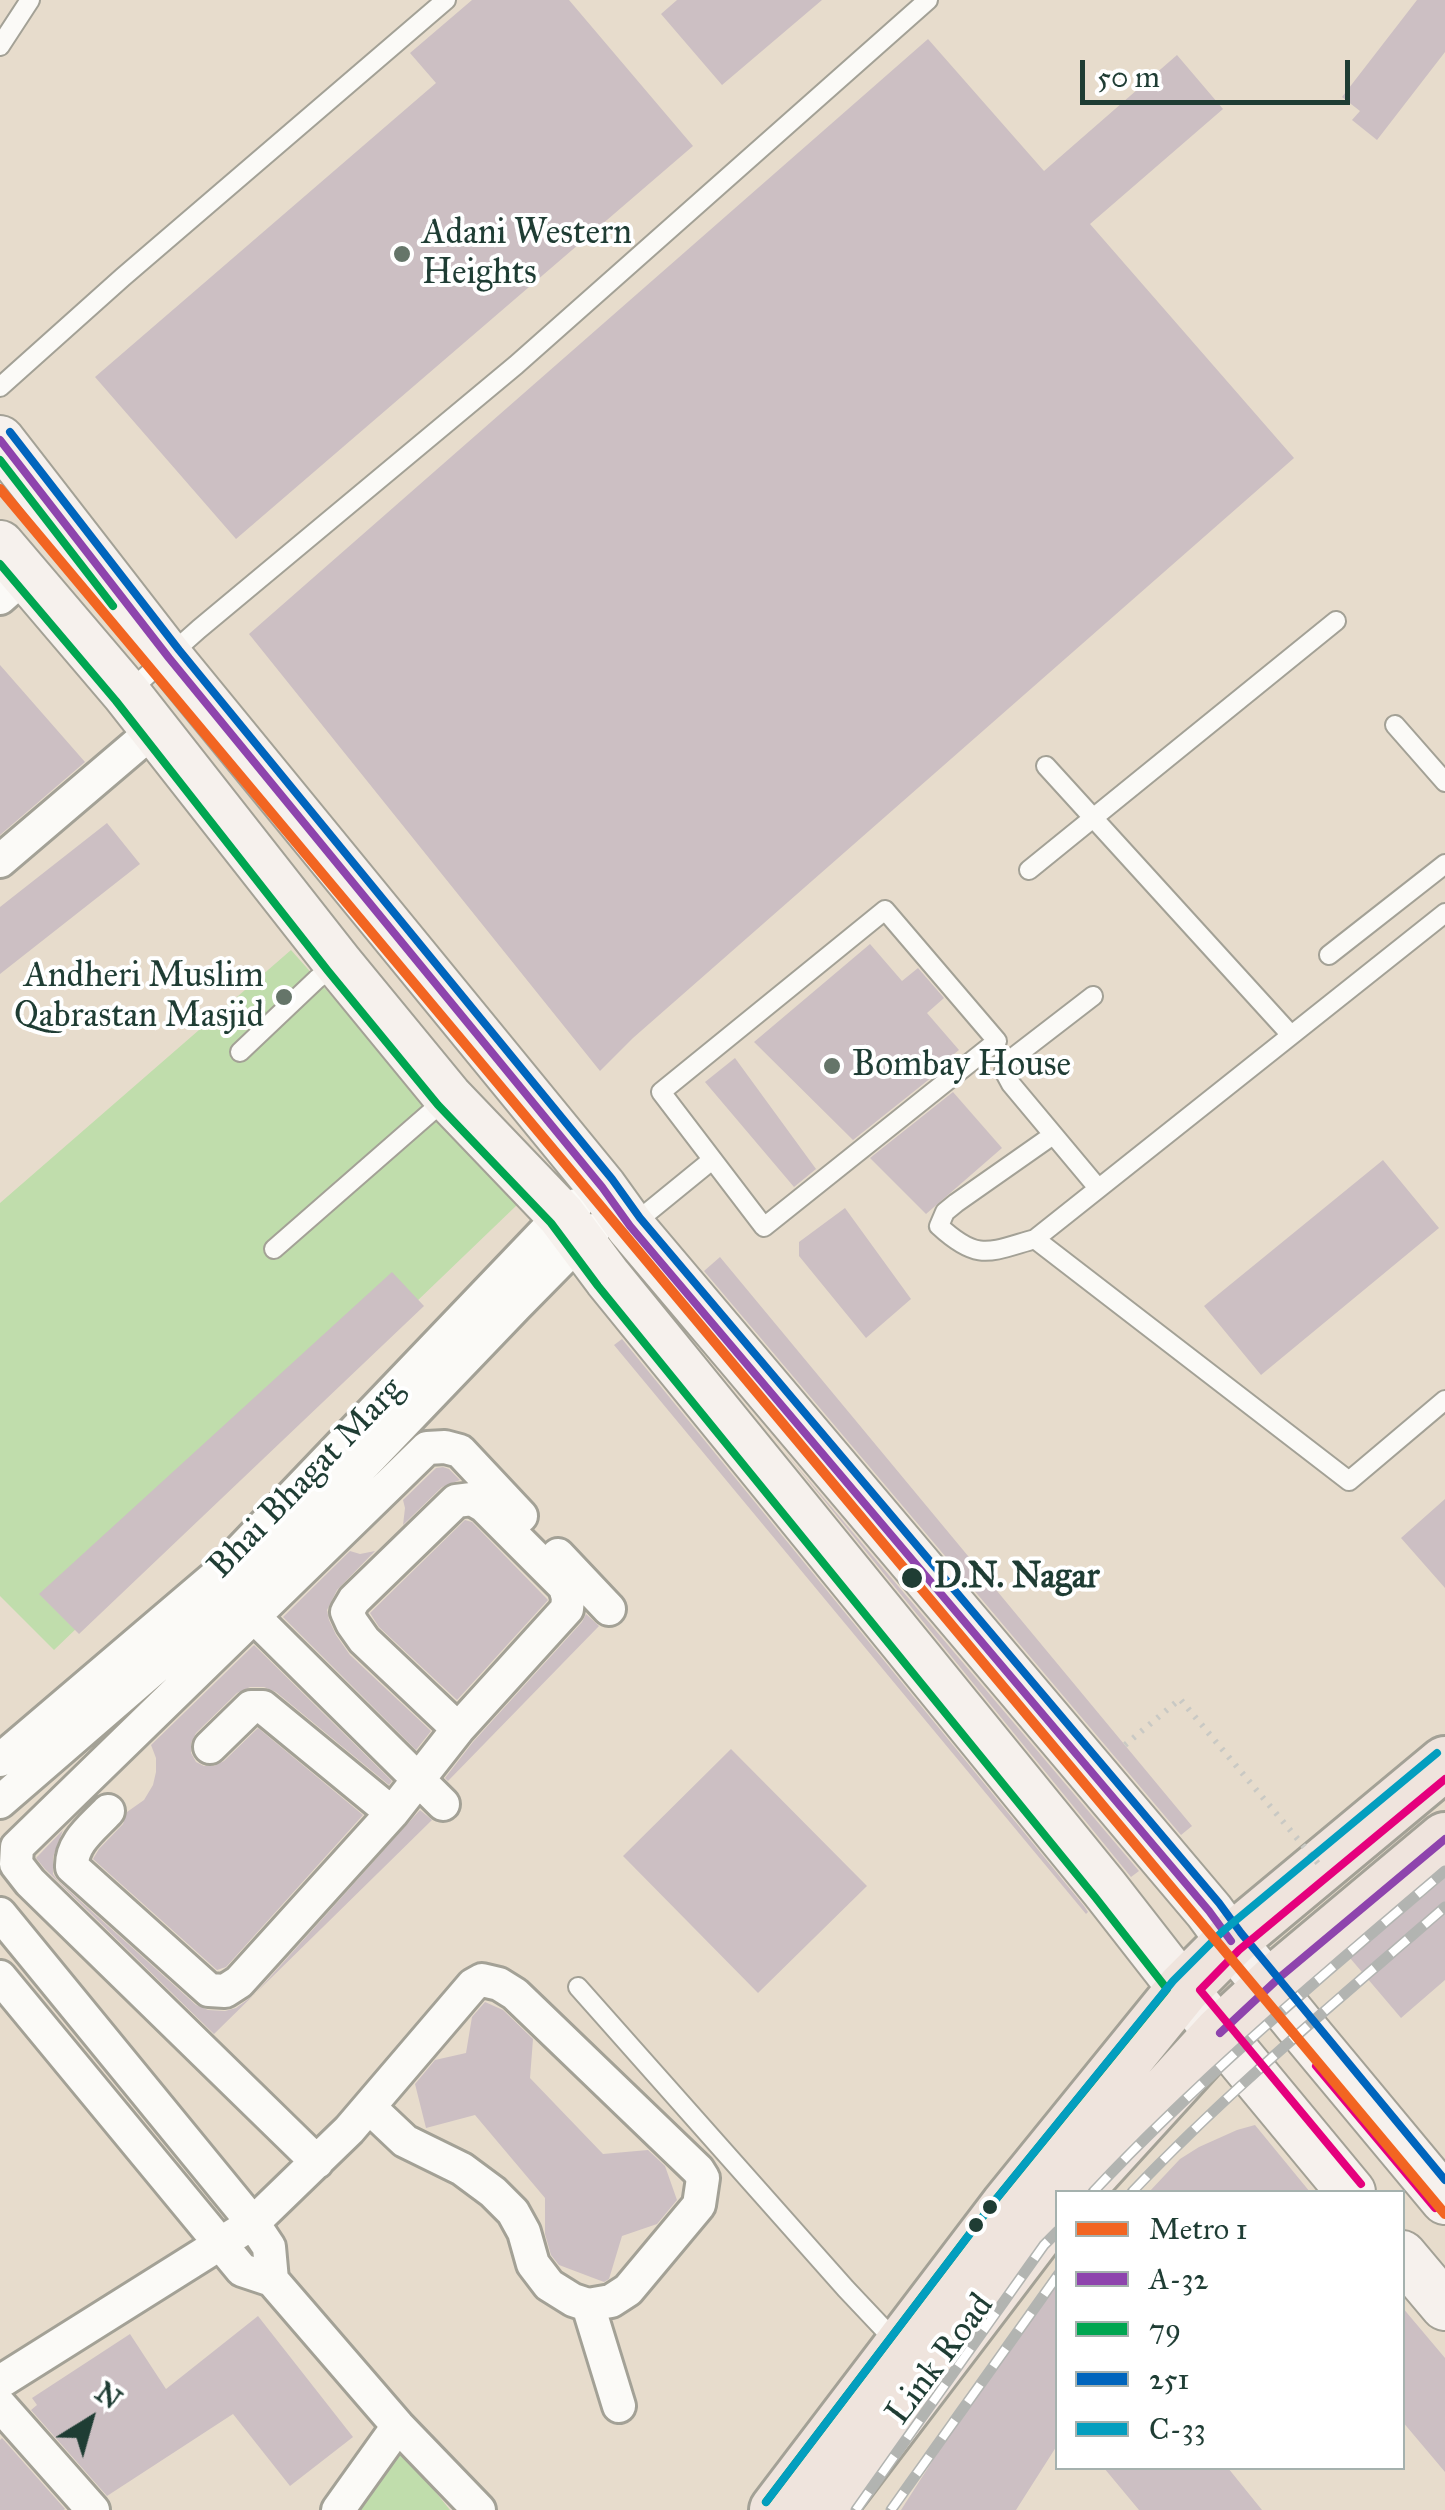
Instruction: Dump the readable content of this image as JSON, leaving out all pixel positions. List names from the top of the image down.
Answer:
{
  "streets": {
    "main road": ["Link Road"],
    "street": ["Bhai Bhagat Marg"]
  },
  "places": [
    "Adani Western Heights",
    "Andheri Muslim Qabrastan Masjid",
    "Bombay House",
    "D.N. Nagar"
  ],
  "lines": [
    "transit line 251",
    "transit line A-32",
    "transit line 79",
    "metro line 1",
    "transit line C-33"
  ],
  "legend": [
    "Metro 1",
    "A-32",
    "79",
    "251",
    "C-33"
  ],
  "scale_bar": "50 m",
  "north": "top right"
}
